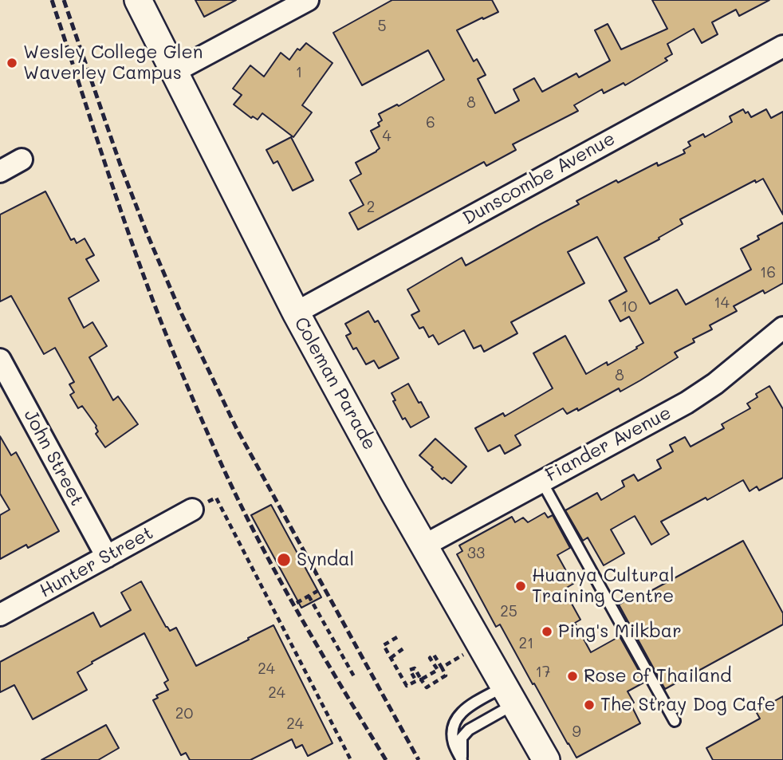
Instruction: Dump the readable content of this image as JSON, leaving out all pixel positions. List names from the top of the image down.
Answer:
{
  "streets": {
    "street": [
      "Dunscombe Avenue",
      "Coleman Parade",
      "Fiander Avenue",
      "John Street",
      "Hunter Street"
    ]
  },
  "crossings": [
    ["Dunscombe Avenue", "Coleman Parade"],
    ["Coleman Parade", "Fiander Avenue"],
    ["John Street", "Hunter Street"]
  ],
  "places": [
    "Wesley College Glen Waverley Campus",
    "Syndal",
    "Huanya Cultural Training Centre",
    "Ping's Milkbar",
    "Rose of Thailand",
    "The Stray Dog Cafe"
  ],
  "house_numbers": [
    "5",
    "1",
    "8",
    "6",
    "4",
    "2",
    "16",
    "14",
    "10",
    "8",
    "33",
    "25",
    "21",
    "24",
    "17",
    "24",
    "20",
    "24",
    "9"
  ]
}
